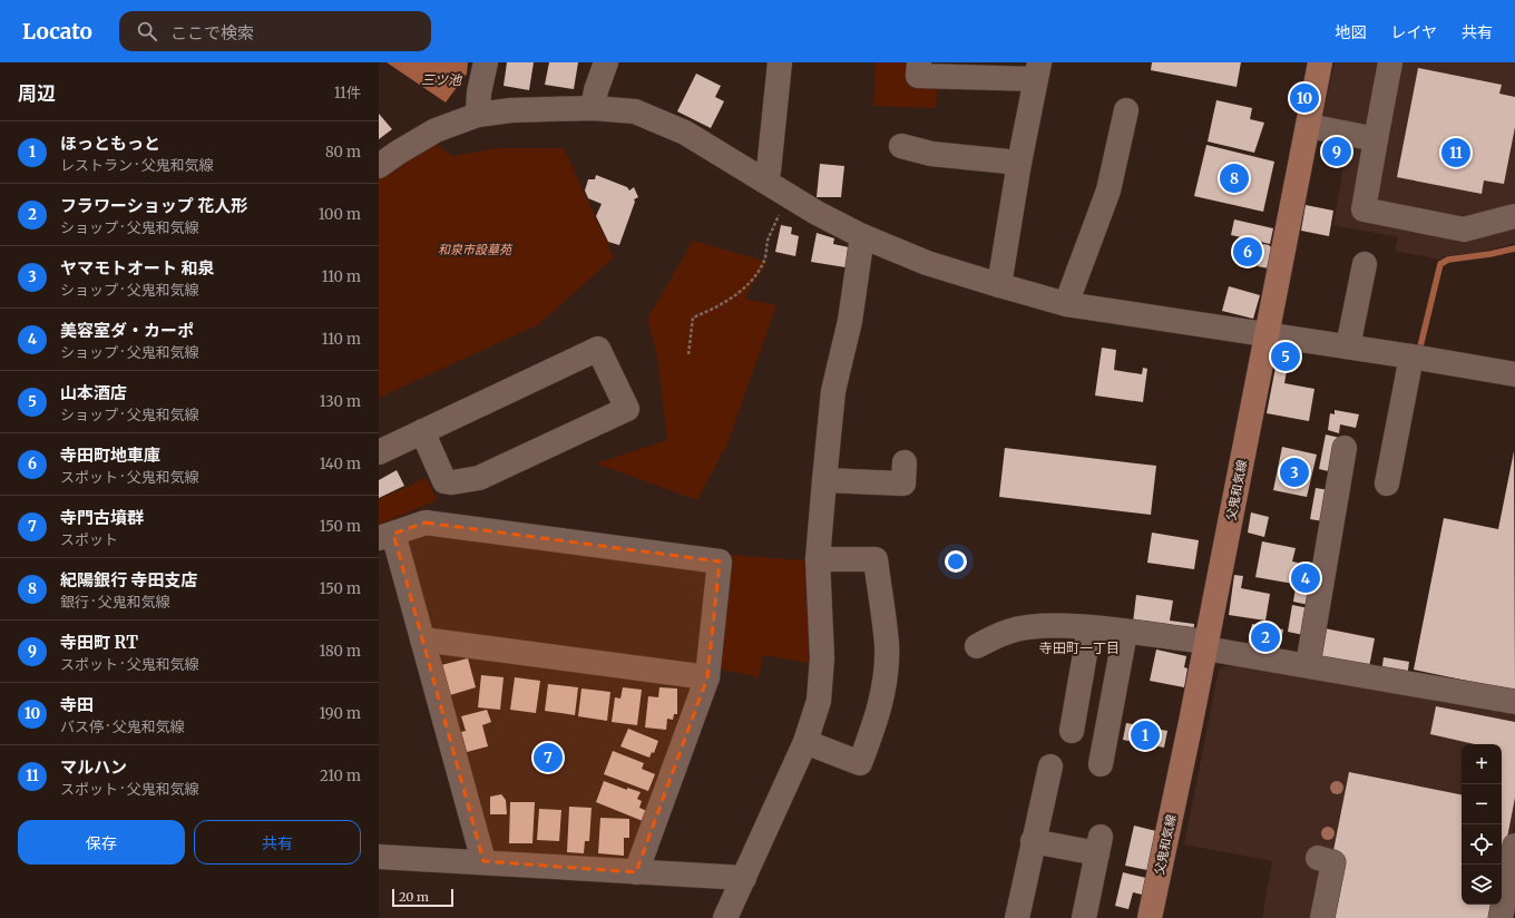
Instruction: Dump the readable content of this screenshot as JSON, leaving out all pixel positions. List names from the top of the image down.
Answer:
{
  "streets": {
    "main road": ["父鬼和気線"]
  },
  "districts": ["寺田町一丁目"],
  "water": ["三ツ池"],
  "parks": ["和泉市設墓苑"],
  "scale_bar": "20 m",
  "page": {
    "header": "Locato",
    "search": "ここで検索",
    "nav": ["地図", "レイヤ", "共有"],
    "heading": ["周辺", "11件"],
    "pins": [
      "10",
      "9",
      "11",
      "8",
      "6",
      "5",
      "3",
      "4",
      "2",
      "1",
      "7"
    ],
    "list": [
      {
        "mark": "1",
        "name": "ほっともっと",
        "note": "レストラン · 父鬼和気線",
        "value": "80 m"
      },
      {
        "mark": "2",
        "name": "フラワーショップ 花人形",
        "note": "ショップ · 父鬼和気線",
        "value": "100 m"
      },
      {
        "mark": "3",
        "name": "ヤマモトオート 和泉",
        "note": "ショップ · 父鬼和気線",
        "value": "110 m"
      },
      {
        "mark": "4",
        "name": "美容室ダ・カーポ",
        "note": "ショップ · 父鬼和気線",
        "value": "110 m"
      },
      {
        "mark": "5",
        "name": "山本酒店",
        "note": "ショップ · 父鬼和気線",
        "value": "130 m"
      },
      {
        "mark": "6",
        "name": "寺田町地車庫",
        "note": "スポット · 父鬼和気線",
        "value": "140 m"
      },
      {
        "mark": "7",
        "name": "寺門古墳群",
        "note": "スポット",
        "value": "150 m"
      },
      {
        "mark": "8",
        "name": "紀陽銀行 寺田支店",
        "note": "銀行 · 父鬼和気線",
        "value": "150 m"
      },
      {
        "mark": "9",
        "name": "寺田町 RT",
        "note": "スポット · 父鬼和気線",
        "value": "180 m"
      },
      {
        "mark": "10",
        "name": "寺田",
        "note": "バス停 · 父鬼和気線",
        "value": "190 m"
      },
      {
        "mark": "11",
        "name": "マルハン",
        "note": "スポット · 父鬼和気線",
        "value": "210 m"
      }
    ],
    "map_buttons": ["+", "−"],
    "buttons": ["保存", "共有"],
    "scale": "20 m"
  }
}
